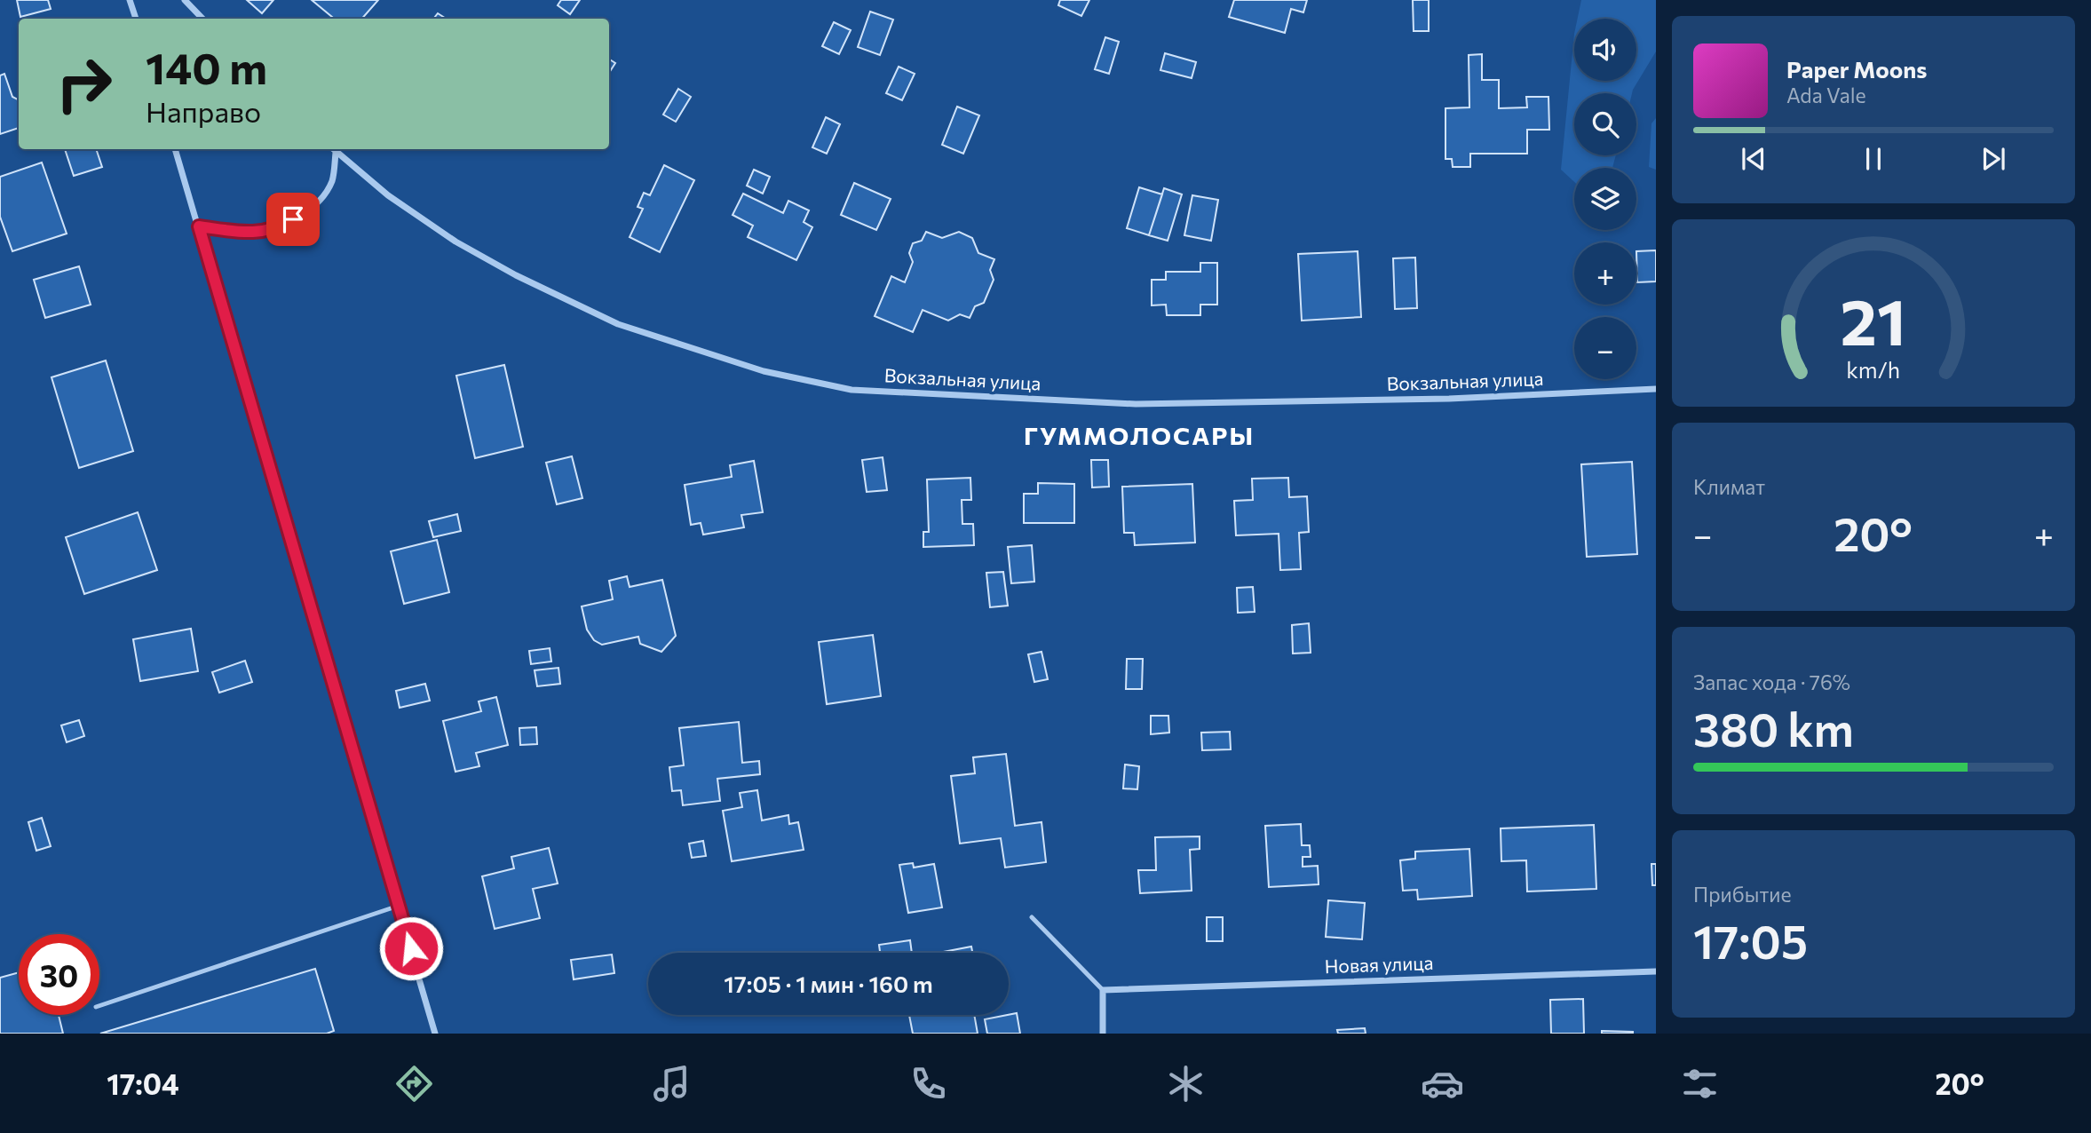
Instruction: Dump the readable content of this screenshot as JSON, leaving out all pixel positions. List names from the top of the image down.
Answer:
{
  "streets": {
    "street": ["Вокзальная улица", "Новая улица"]
  },
  "districts": ["ГУММОЛОСАРЫ"],
  "page": {
    "map_buttons": ["+", "−"],
    "turn": ["140 m", "Направо"],
    "song": ["Paper Moons", "Ada Vale"],
    "tile": [
      "Климат",
      ["Запас хода · 76%", "380 km"],
      ["Прибытие", "17:05"]
    ],
    "heat": ["−", "20°", "+"],
    "limit": "30",
    "trip": "17:05 · 1 мин · 160 m",
    "tabs": ["17:04", "20°"],
    "gauge": ["21", "km/h"]
  }
}
